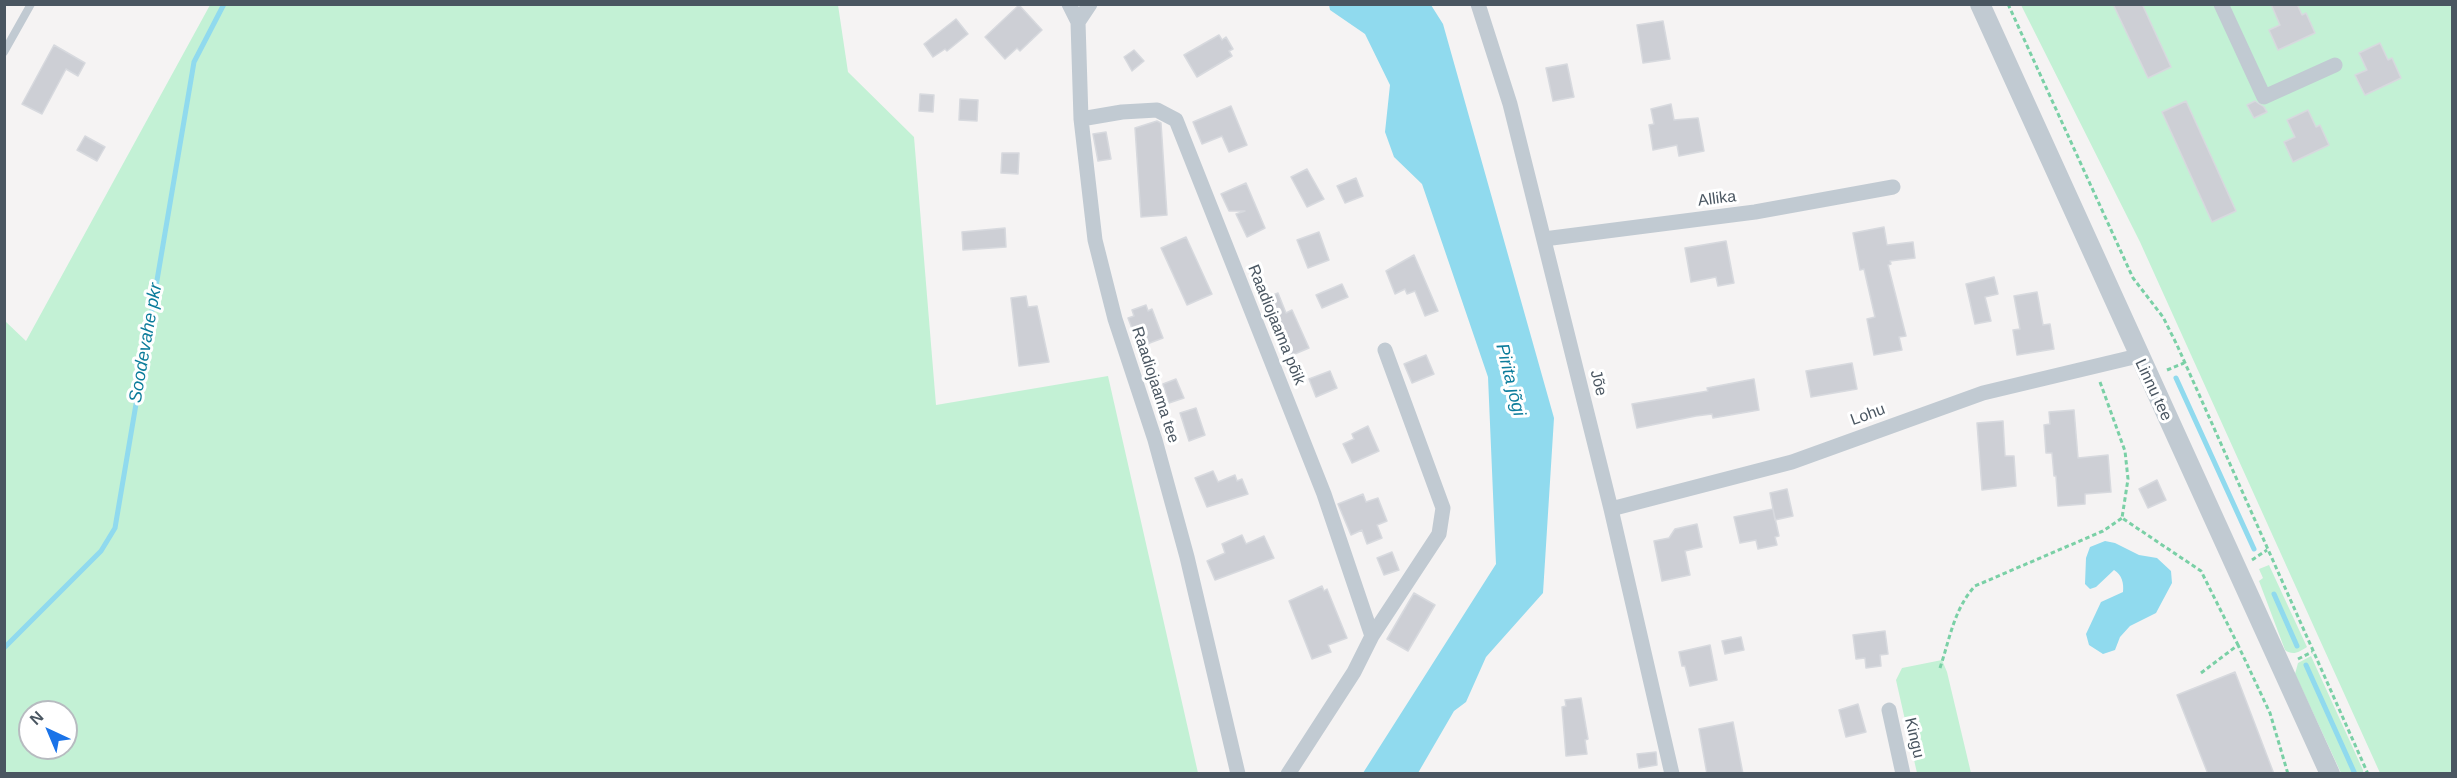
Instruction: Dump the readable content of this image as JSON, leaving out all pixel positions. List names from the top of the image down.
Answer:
{
  "streets": {
    "street": [
      "Allika",
      "Raadiojaama põik",
      "Jõe",
      "Raadiojaama tee",
      "Linnu tee",
      "Lohu",
      "Kingu"
    ]
  },
  "crossings": [
    ["Allika", "Jõe"],
    ["Raadiojaama põik", "Raadiojaama tee"],
    ["Jõe", "Lohu"],
    ["Linnu tee", "Lohu"]
  ],
  "water": ["Soodevahe pkr", "Pirita jõgi"],
  "north": "top left"
}
